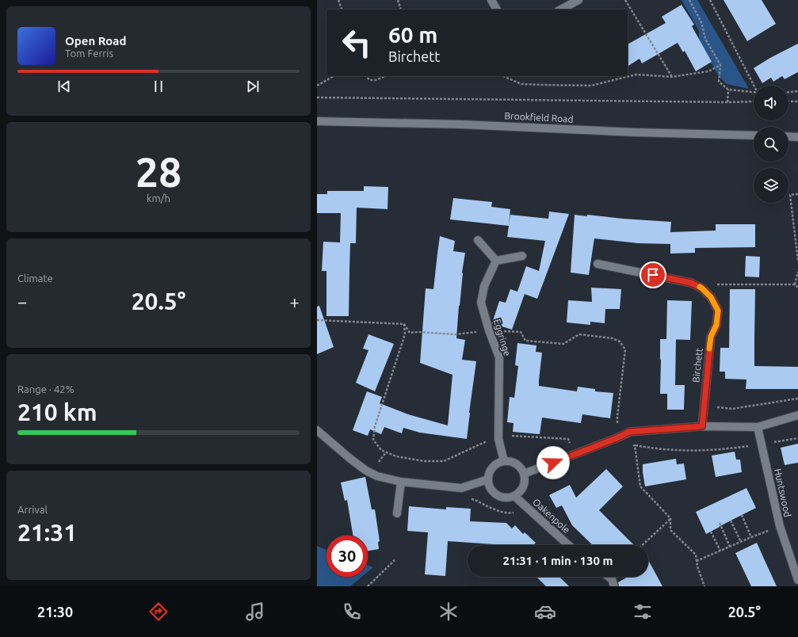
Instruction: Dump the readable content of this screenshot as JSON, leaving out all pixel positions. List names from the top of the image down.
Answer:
{
  "streets": {
    "street": [
      "Brookfield Road",
      "Eggringe",
      "Birchett",
      "Huntswood",
      "Oakenpole"
    ]
  },
  "crossings": [
    ["Eggringe", "Oakenpole"]
  ],
  "page": {
    "turn": ["60 m", "Birchett"],
    "song": ["Open Road", "Tom Ferris"],
    "tile": [
      ["28", "km/h"],
      "Climate",
      ["Range · 42%", "210 km"],
      ["Arrival", "21:31"]
    ],
    "heat": ["−", "20.5°", "+"],
    "limit": "30",
    "trip": "21:31 · 1 min · 130 m",
    "tabs": ["21:30", "20.5°"]
  }
}
